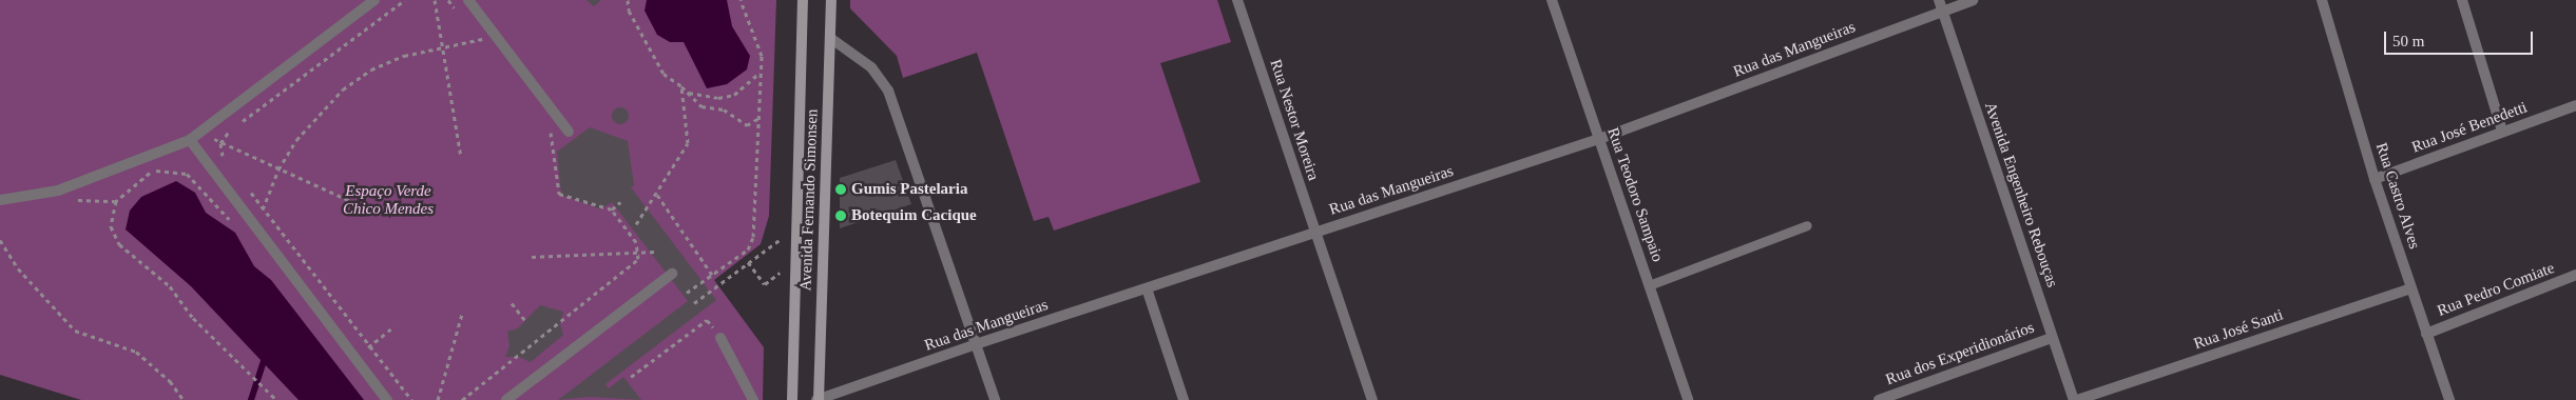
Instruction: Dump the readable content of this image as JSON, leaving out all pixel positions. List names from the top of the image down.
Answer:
{
  "streets": {
    "main road": ["Avenida Fernando Simonsen"],
    "street": [
      "Rua das Mangueiras",
      "Rua Nestor Moreira",
      "Rua José Benedetti",
      "Rua Teodoro Sampaio",
      "Avenida Engenheiro Rebouças",
      "Rua Castro Alves",
      "Rua Pedro Comiate",
      "Rua José Santi",
      "Rua dos Experidionários"
    ]
  },
  "crossings": [
    ["Rua das Mangueiras", "Rua Nestor Moreira"],
    ["Rua das Mangueiras", "Rua Teodoro Sampaio"],
    ["Rua das Mangueiras", "Avenida Engenheiro Rebouças"],
    ["Rua das Mangueiras", "Avenida Fernando Simonsen"],
    ["Rua José Benedetti", "Rua Castro Alves"],
    ["Avenida Engenheiro Rebouças", "Rua José Santi"],
    ["Avenida Engenheiro Rebouças", "Rua dos Experidionários"],
    ["Rua Castro Alves", "Rua Pedro Comiate"],
    ["Rua Castro Alves", "Rua José Santi"]
  ],
  "parks": ["Espaço Verde Chico Mendes"],
  "places": ["Gumis Pastelaria", "Botequim Cacique"],
  "scale_bar": "50 m"
}
